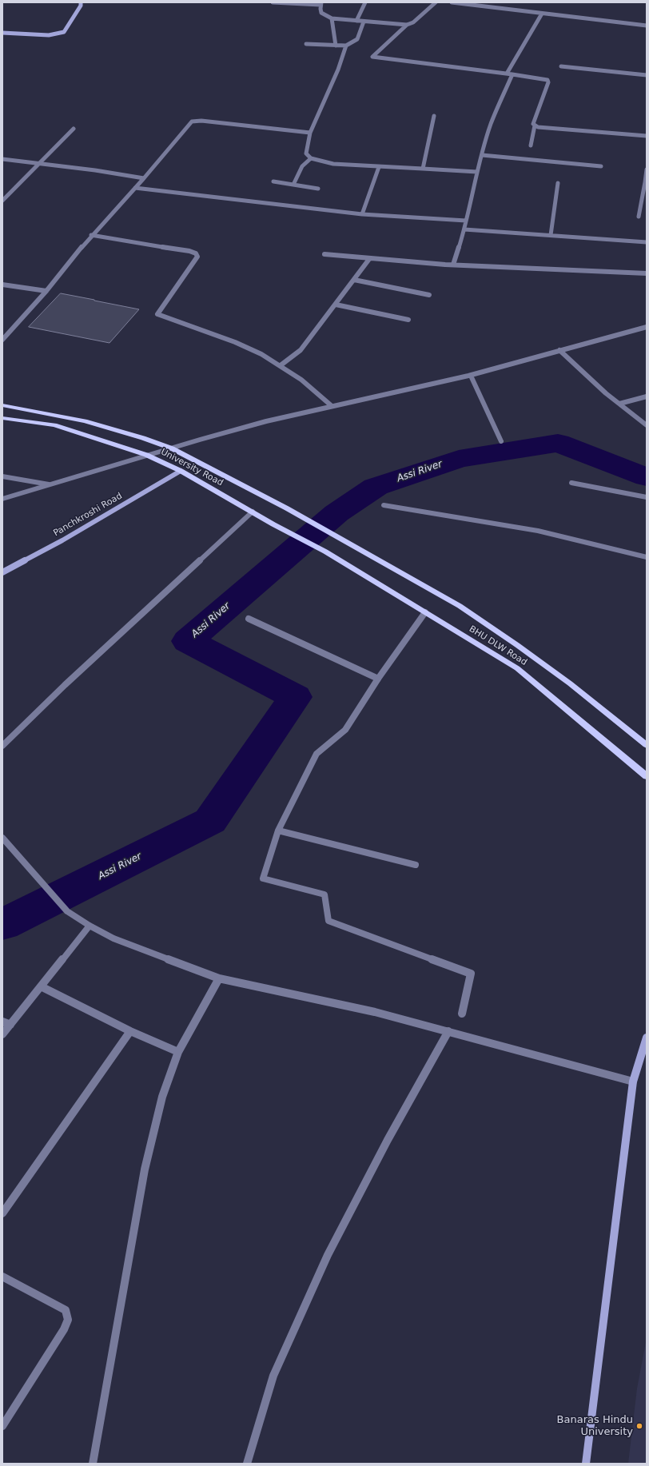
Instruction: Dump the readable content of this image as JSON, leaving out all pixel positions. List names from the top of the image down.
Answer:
{
  "streets": {
    "main road": ["University Road", "BHU DLW Road"],
    "street": ["Panchkroshi Road"]
  },
  "crossings": [
    ["University Road", "Panchkroshi Road"],
    ["University Road", "BHU DLW Road"]
  ],
  "water": ["Assi River"],
  "places": ["Banaras Hindu University"]
}
